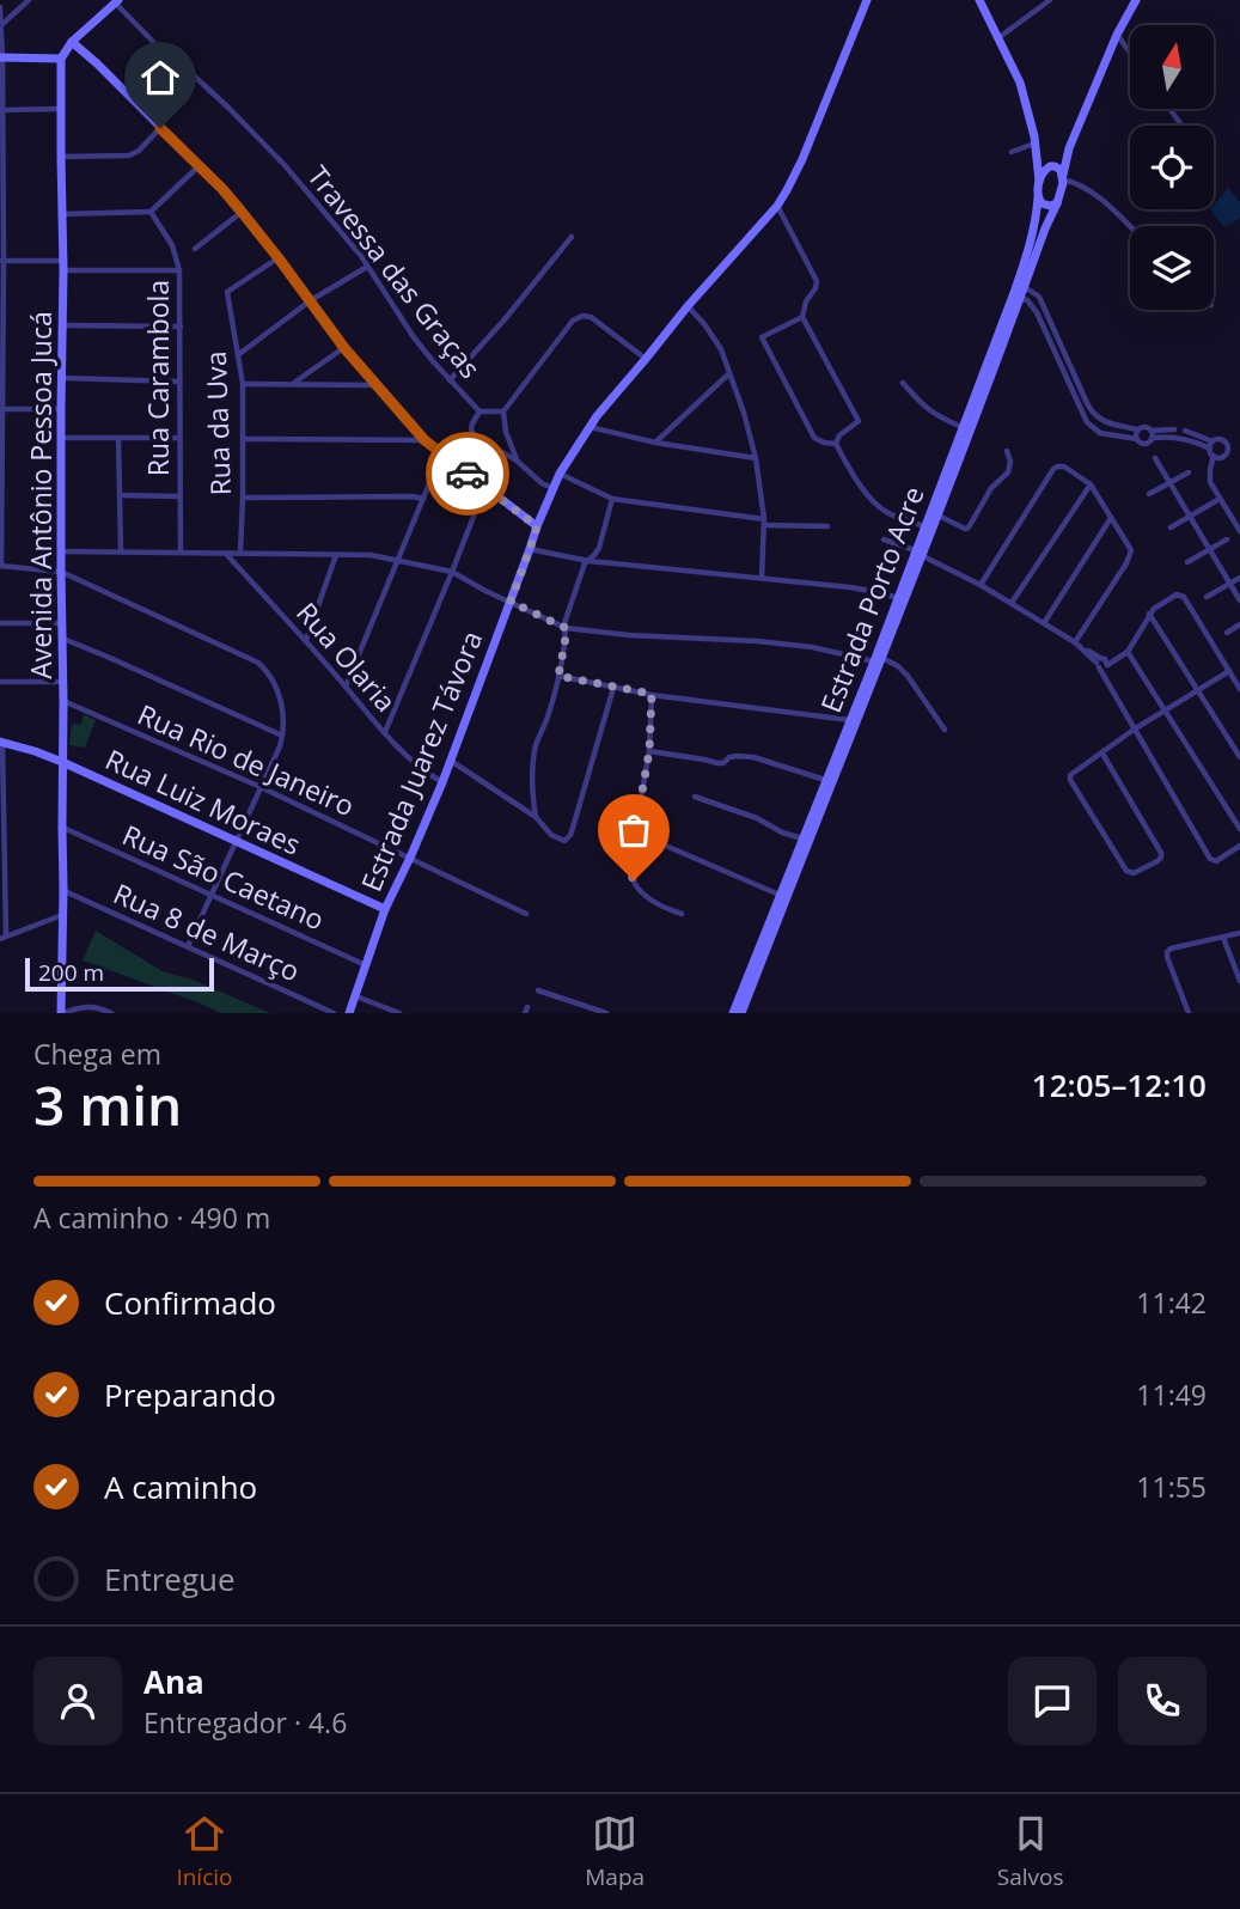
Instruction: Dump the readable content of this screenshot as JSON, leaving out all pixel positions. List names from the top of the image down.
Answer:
{
  "streets": {
    "street": [
      "Travessa das Graças",
      "Rua Carambola",
      "Rua da Uva",
      "Avenida Antônio Pessoa Jucá",
      "Estrada Porto Acre",
      "Rua Olaria",
      "Rua Rio de Janeiro",
      "Estrada Juarez Távora",
      "Rua Luiz Moraes",
      "Rua São Caetano",
      "Rua 8 de Março"
    ]
  },
  "crossings": [
    ["Travessa das Graças", "Estrada Juarez Távora"],
    ["Avenida Antônio Pessoa Jucá", "Rua Rio de Janeiro"],
    ["Avenida Antônio Pessoa Jucá", "Rua Luiz Moraes"],
    ["Avenida Antônio Pessoa Jucá", "Rua São Caetano"],
    ["Avenida Antônio Pessoa Jucá", "Rua 8 de Março"],
    ["Rua Olaria", "Estrada Juarez Távora"],
    ["Rua Rio de Janeiro", "Estrada Juarez Távora"],
    ["Estrada Juarez Távora", "Rua Luiz Moraes"],
    ["Estrada Juarez Távora", "Rua São Caetano"]
  ],
  "scale_bar": "200 m",
  "north": "top",
  "page": {
    "scale": "200 m",
    "heading": ["3 min", "Chega em", "12:05–12:10"],
    "panel": ["Ana", "Entregador · 4.6"],
    "bar": "A caminho · 490 m",
    "list": [
      ["Confirmado", "11:42"],
      ["Preparando", "11:49"],
      ["A caminho", "11:55"],
      "Entregue"
    ],
    "tabs": ["Início", "Mapa", "Salvos"]
  }
}
